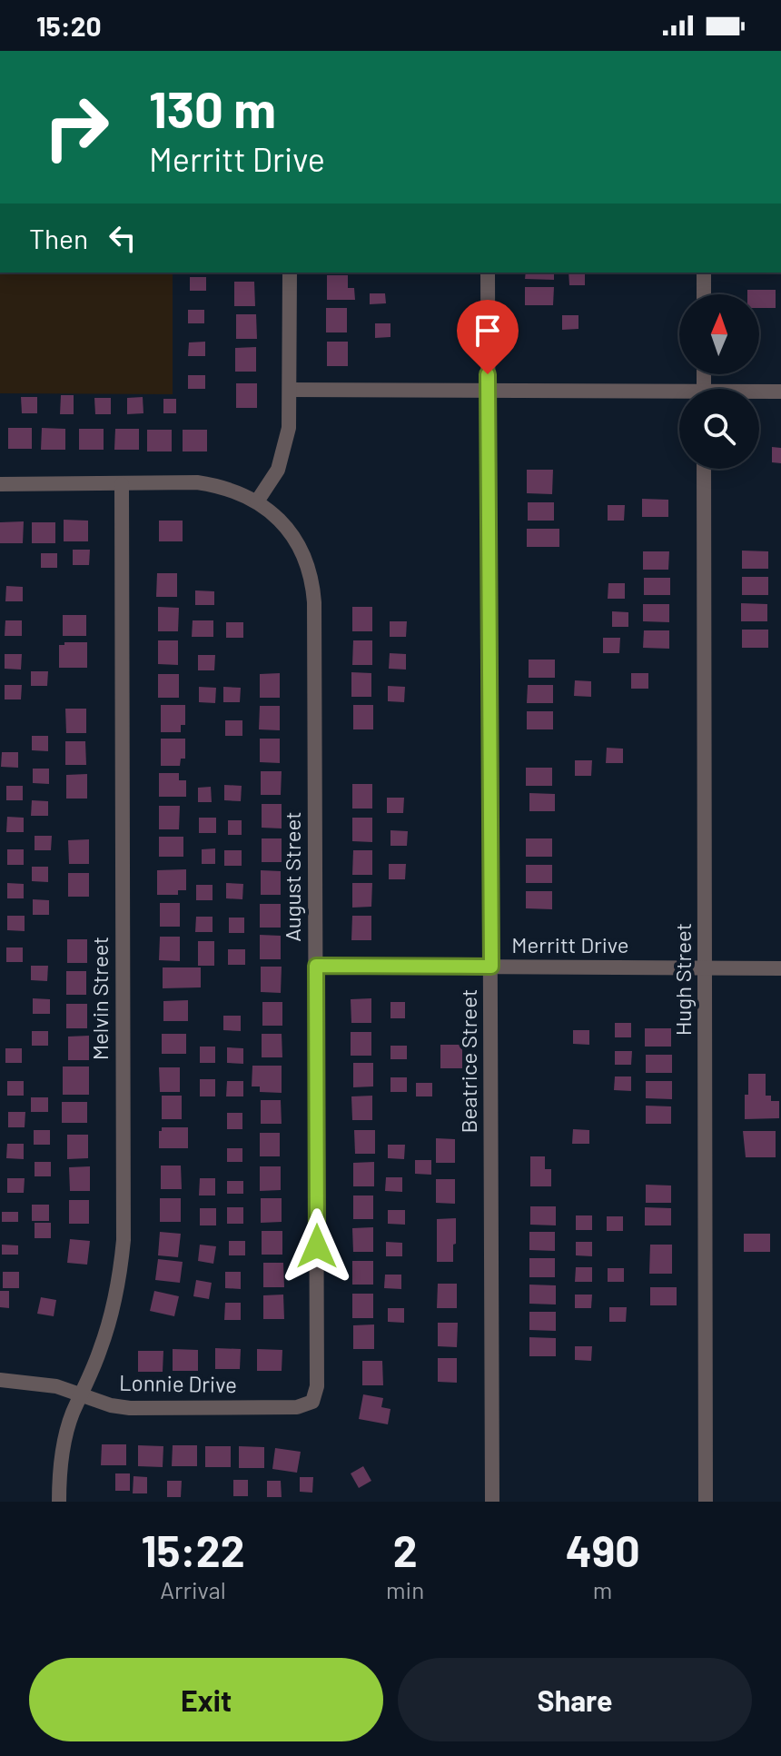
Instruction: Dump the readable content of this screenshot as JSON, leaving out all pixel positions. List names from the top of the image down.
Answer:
{
  "streets": {
    "street": [
      "August Street",
      "Merritt Drive",
      "Hugh Street",
      "Melvin Street",
      "Beatrice Street",
      "Lonnie Drive"
    ]
  },
  "crossings": [
    ["August Street", "Merritt Drive"],
    ["August Street", "Melvin Street"],
    ["August Street", "Lonnie Drive"],
    ["Merritt Drive", "Hugh Street"],
    ["Merritt Drive", "Beatrice Street"],
    ["Melvin Street", "Lonnie Drive"]
  ],
  "north": "top",
  "page": {
    "status": "15:20",
    "turn": ["130 m", "Merritt Drive"],
    "then": "Then",
    "eta": [
      "15:22",
      "Arrival",
      "2",
      "min",
      "490",
      "m"
    ],
    "buttons": ["Exit", "Share"]
  }
}
